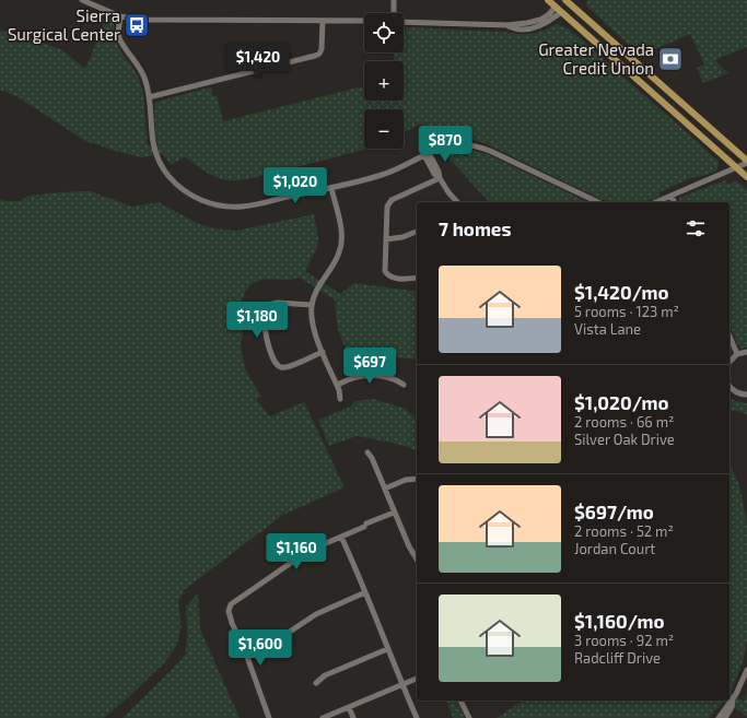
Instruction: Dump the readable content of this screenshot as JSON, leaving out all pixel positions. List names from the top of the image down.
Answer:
{
  "places": {
    "bus stop": ["Sierra Surgical Center"],
    "bank": ["Greater Nevada Credit Union"]
  },
  "page": {
    "map_buttons": ["+", "−"],
    "price": [
      "$1,420",
      "$870",
      "$1,020",
      "$1,180",
      "$697",
      "$1,160",
      "$1,600"
    ],
    "heading": "7 homes",
    "list": [
      {
        "name": "$1,420/mo",
        "note": "5 rooms · 123 m² · Vista Lane"
      },
      {
        "name": "$1,020/mo",
        "note": "2 rooms · 66 m² · Silver Oak Drive"
      },
      {
        "name": "$697/mo",
        "note": "2 rooms · 52 m² · Jordan Court"
      },
      {
        "name": "$1,160/mo",
        "note": "3 rooms · 92 m² · Radcliff Drive"
      }
    ]
  }
}
